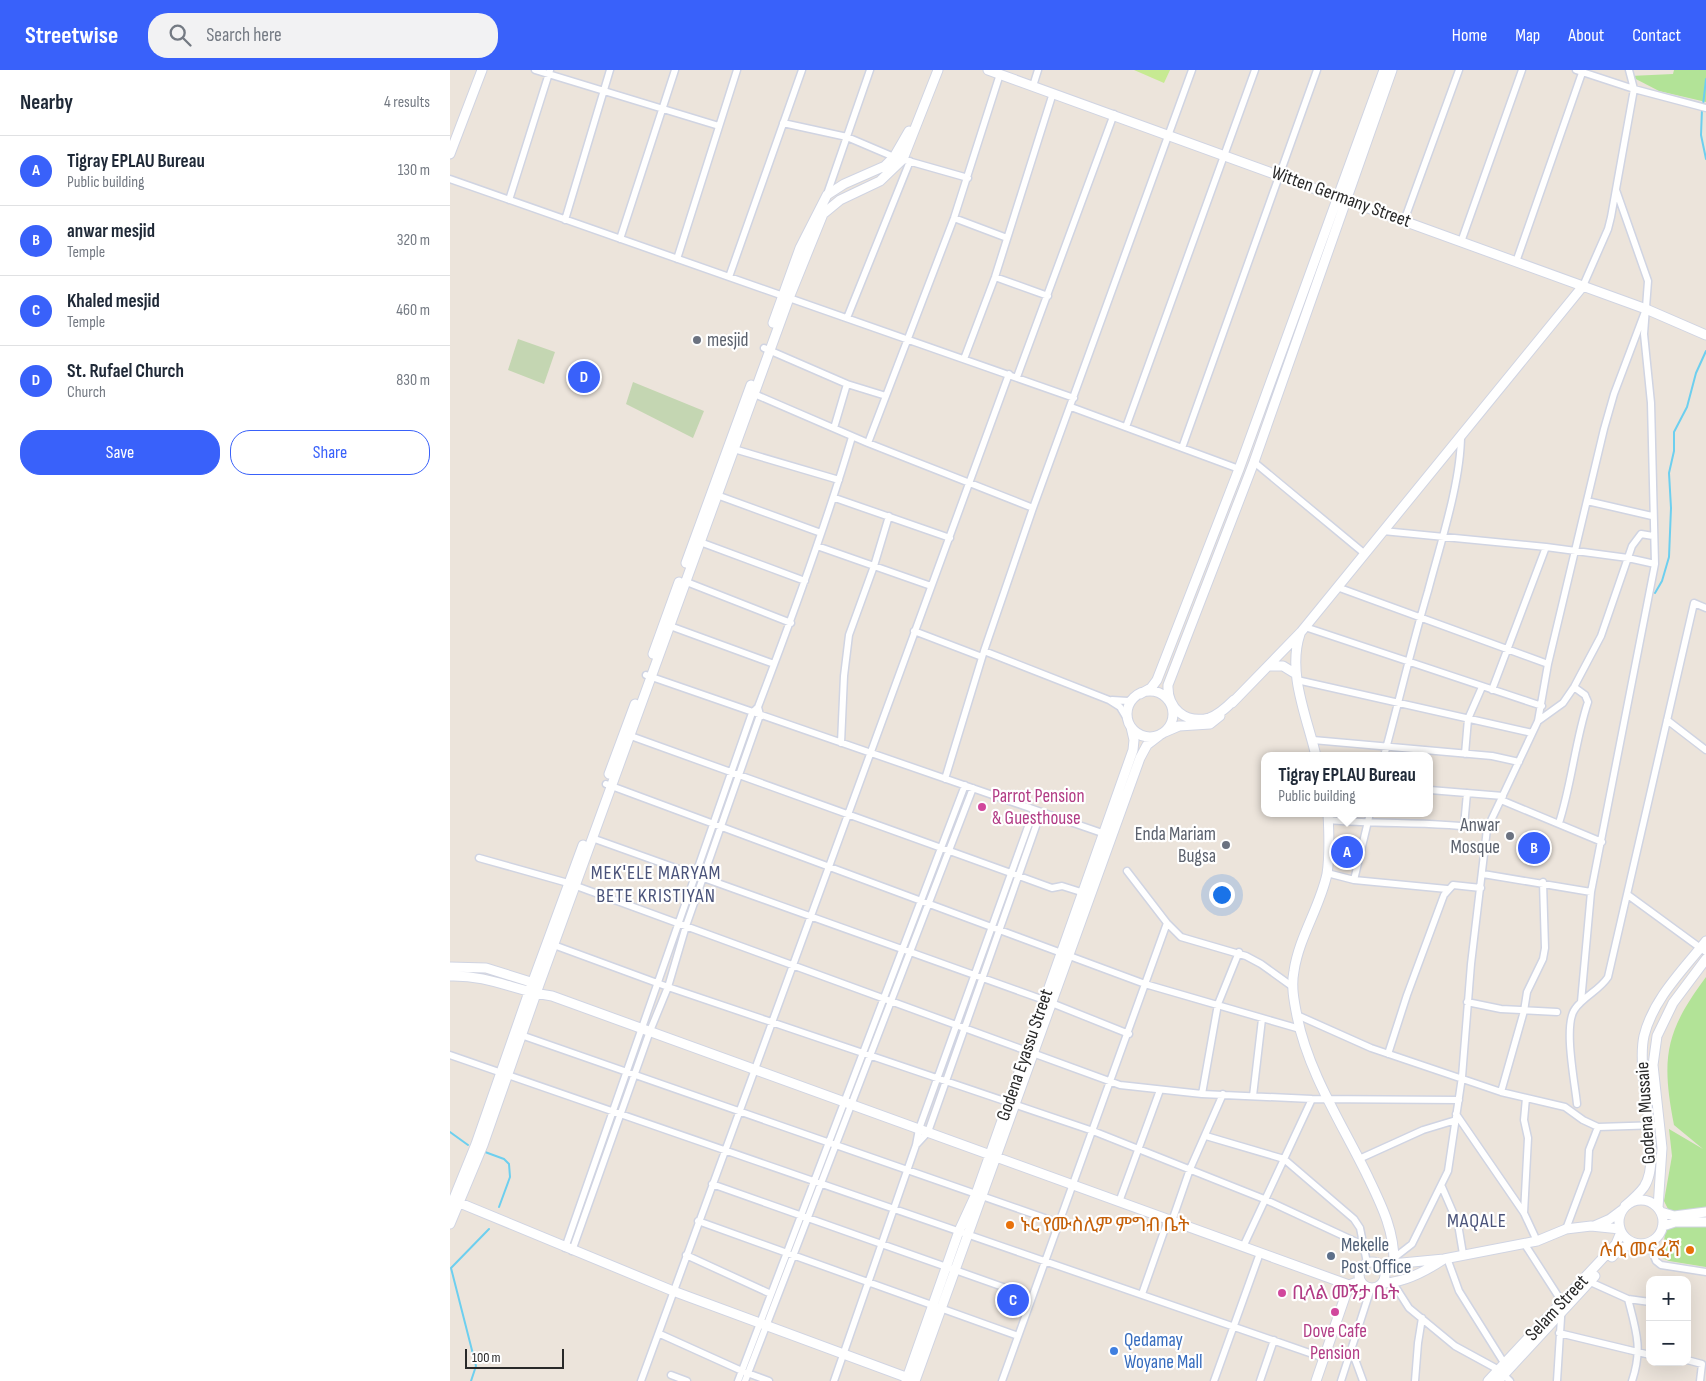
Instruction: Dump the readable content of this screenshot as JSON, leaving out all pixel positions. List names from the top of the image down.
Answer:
{
  "streets": {
    "street": [
      "Witten Germany Street",
      "Godena Eyassu Street",
      "Godena Mussaie",
      "Selam Street"
    ]
  },
  "crossings": [
    ["Godena Mussaie", "Selam Street"]
  ],
  "districts": ["MEK'ELE MARYAM BETE KRISTIYAN", "MAQALE"],
  "places": [
    "mesjid",
    "Parrot Pension & Guesthouse",
    "Anwar Mosque",
    "Enda Mariam Bugsa",
    "ኑር የሙስሊም ምግብ ቤት",
    "ሉሲ መናፈሻ",
    "Mekelle Post Office",
    "ቢላል መኝታ ቤት",
    "Dove Cafe Pension",
    "Qedamay Woyane Mall"
  ],
  "scale_bar": "100 m",
  "page": {
    "header": "Streetwise",
    "search": "Search here",
    "nav": [
      "Home",
      "Map",
      "About",
      "Contact"
    ],
    "heading": ["Nearby", "4 results"],
    "list": [
      {
        "mark": "A",
        "name": "Tigray EPLAU Bureau",
        "note": "Public building",
        "value": "130 m"
      },
      {
        "mark": "B",
        "name": "anwar mesjid",
        "note": "Temple",
        "value": "320 m"
      },
      {
        "mark": "C",
        "name": "Khaled mesjid",
        "note": "Temple",
        "value": "460 m"
      },
      {
        "mark": "D",
        "name": "St. Rufael Church",
        "note": "Church",
        "value": "830 m"
      }
    ],
    "pins": [
      "D",
      "B",
      "A",
      "C"
    ],
    "buttons": ["Save", "Share"],
    "popup": ["Tigray EPLAU Bureau", "Public building"],
    "map_buttons": ["+", "−"],
    "scale": "100 m"
  }
}
